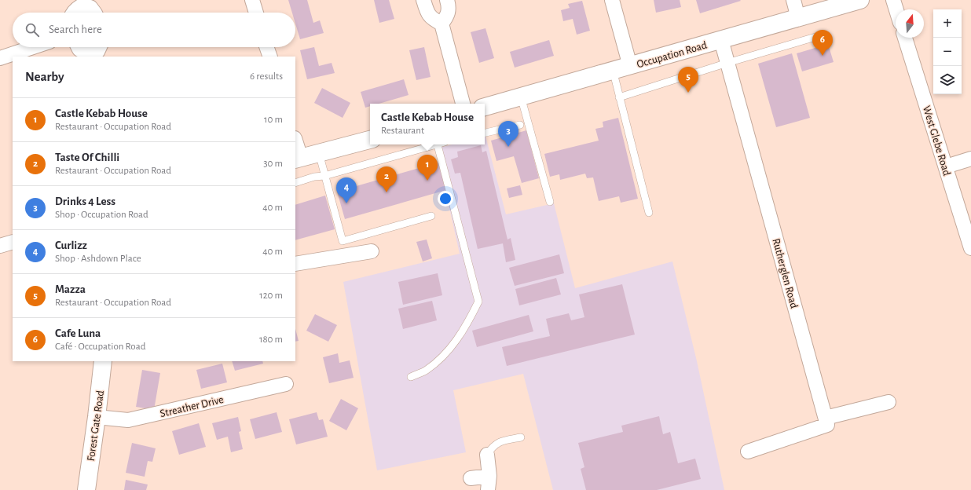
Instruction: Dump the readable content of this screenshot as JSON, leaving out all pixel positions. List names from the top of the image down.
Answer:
{
  "streets": {
    "street": [
      "Occupation Road",
      "West Glebe Road",
      "Rutherglen Road",
      "Streather Drive",
      "Forest Gate Road"
    ]
  },
  "crossings": [
    ["Occupation Road", "Rutherglen Road"],
    ["Streather Drive", "Forest Gate Road"]
  ],
  "north": "top",
  "page": {
    "map_buttons": ["+", "−"],
    "search": "Search here",
    "pins": [
      "6",
      "5",
      "3",
      "1",
      "2",
      "4"
    ],
    "heading": ["Nearby", "6 results"],
    "list": [
      {
        "mark": "1",
        "name": "Castle Kebab House",
        "note": "Restaurant · Occupation Road",
        "value": "10 m"
      },
      {
        "mark": "2",
        "name": "Taste Of Chilli",
        "note": "Restaurant · Occupation Road",
        "value": "30 m"
      },
      {
        "mark": "3",
        "name": "Drinks 4 Less",
        "note": "Shop · Occupation Road",
        "value": "40 m"
      },
      {
        "mark": "4",
        "name": "Curlizz",
        "note": "Shop · Ashdown Place",
        "value": "40 m"
      },
      {
        "mark": "5",
        "name": "Mazza",
        "note": "Restaurant · Occupation Road",
        "value": "120 m"
      },
      {
        "mark": "6",
        "name": "Cafe Luna",
        "note": "Café · Occupation Road",
        "value": "180 m"
      }
    ],
    "popup": ["Castle Kebab House", "Restaurant"]
  }
}
